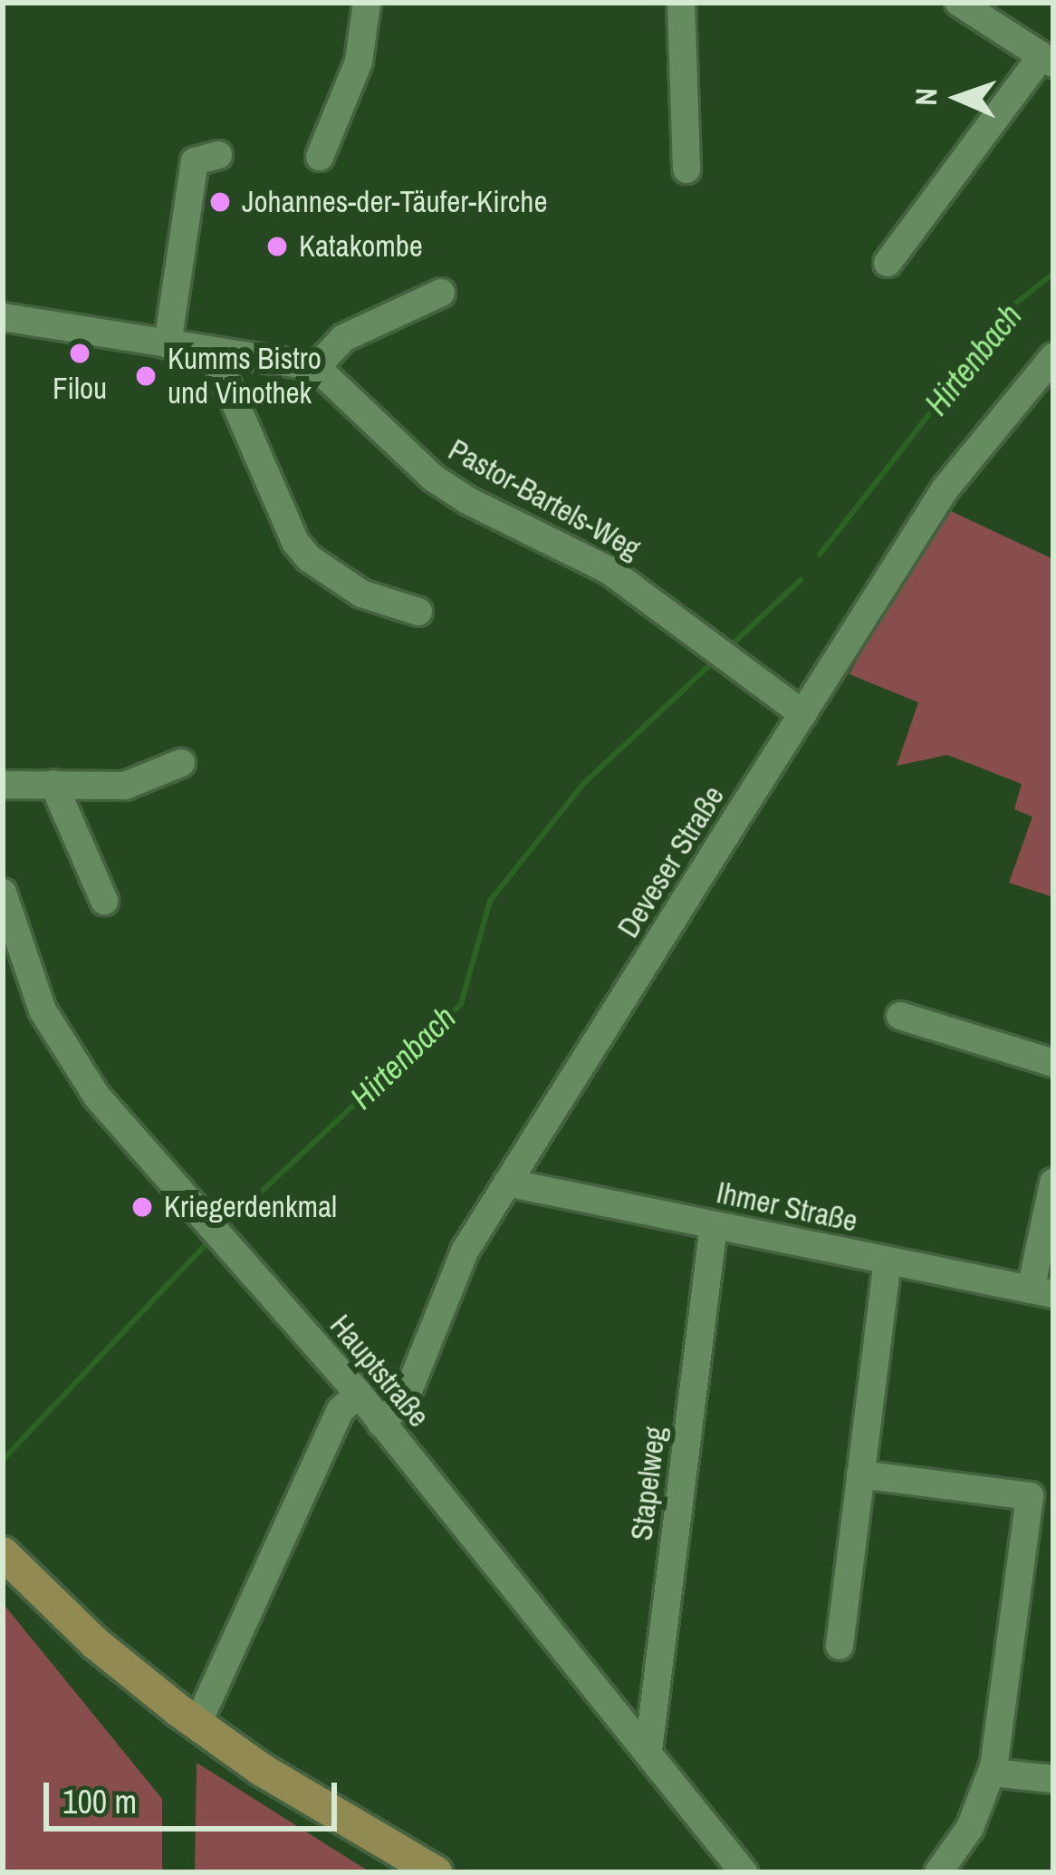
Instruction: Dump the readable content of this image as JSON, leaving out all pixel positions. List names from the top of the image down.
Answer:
{
  "streets": {
    "street": [
      "Pastor-Bartels-Weg",
      "Deveser Straße",
      "Ihmer Straße",
      "Hauptstraße",
      "Stapelweg"
    ]
  },
  "crossings": [
    ["Pastor-Bartels-Weg", "Deveser Straße"],
    ["Deveser Straße", "Ihmer Straße"],
    ["Deveser Straße", "Hauptstraße"],
    ["Ihmer Straße", "Stapelweg"],
    ["Hauptstraße", "Stapelweg"]
  ],
  "water": ["Hirtenbach"],
  "places": [
    "Johannes-der-Täufer-Kirche",
    "Katakombe",
    "Filou",
    "Kumms Bistro und Vinothek",
    "Kriegerdenkmal"
  ],
  "scale_bar": "100 m",
  "north": "left"
}
